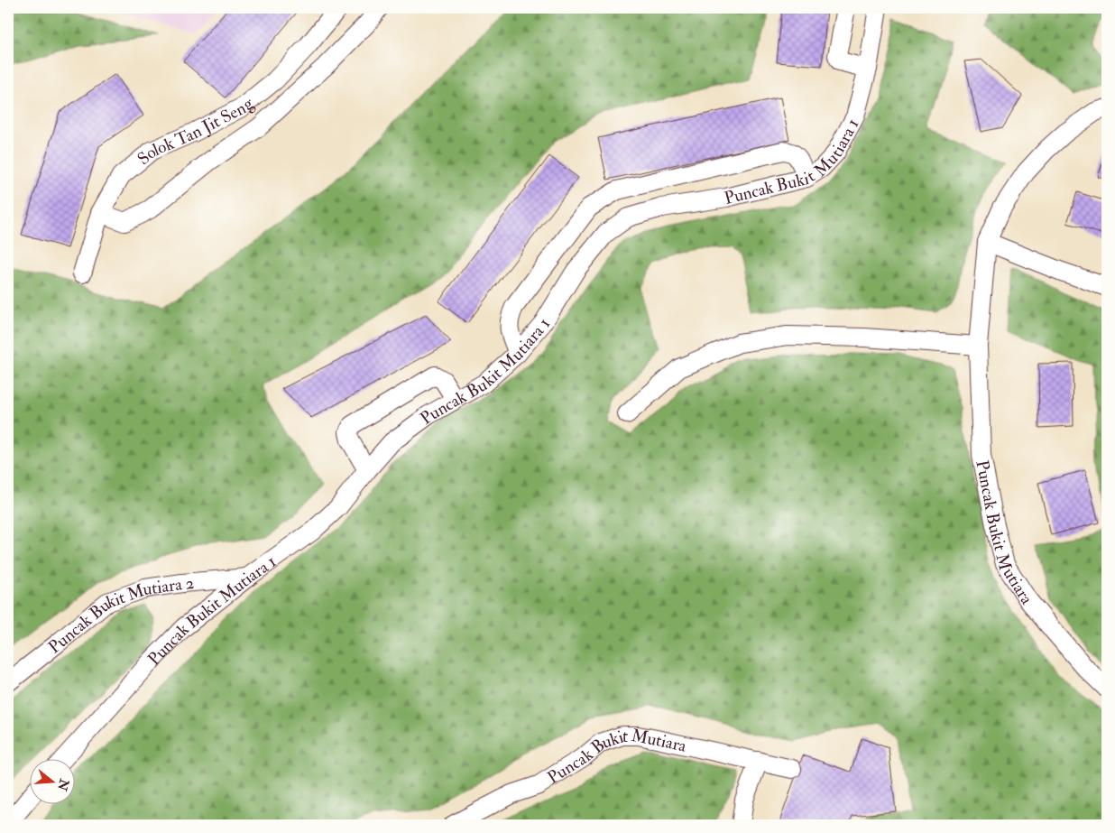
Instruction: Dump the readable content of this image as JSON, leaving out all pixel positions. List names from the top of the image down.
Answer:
{
  "streets": {
    "street": [
      "Solok Tan Jit Seng",
      "Puncak Bukit Mutiara 1",
      "Puncak Bukit Mutiara",
      "Puncak Bukit Mutiara 2"
    ]
  },
  "crossings": [
    ["Puncak Bukit Mutiara 1", "Puncak Bukit Mutiara 2"]
  ],
  "north": "right"
}
